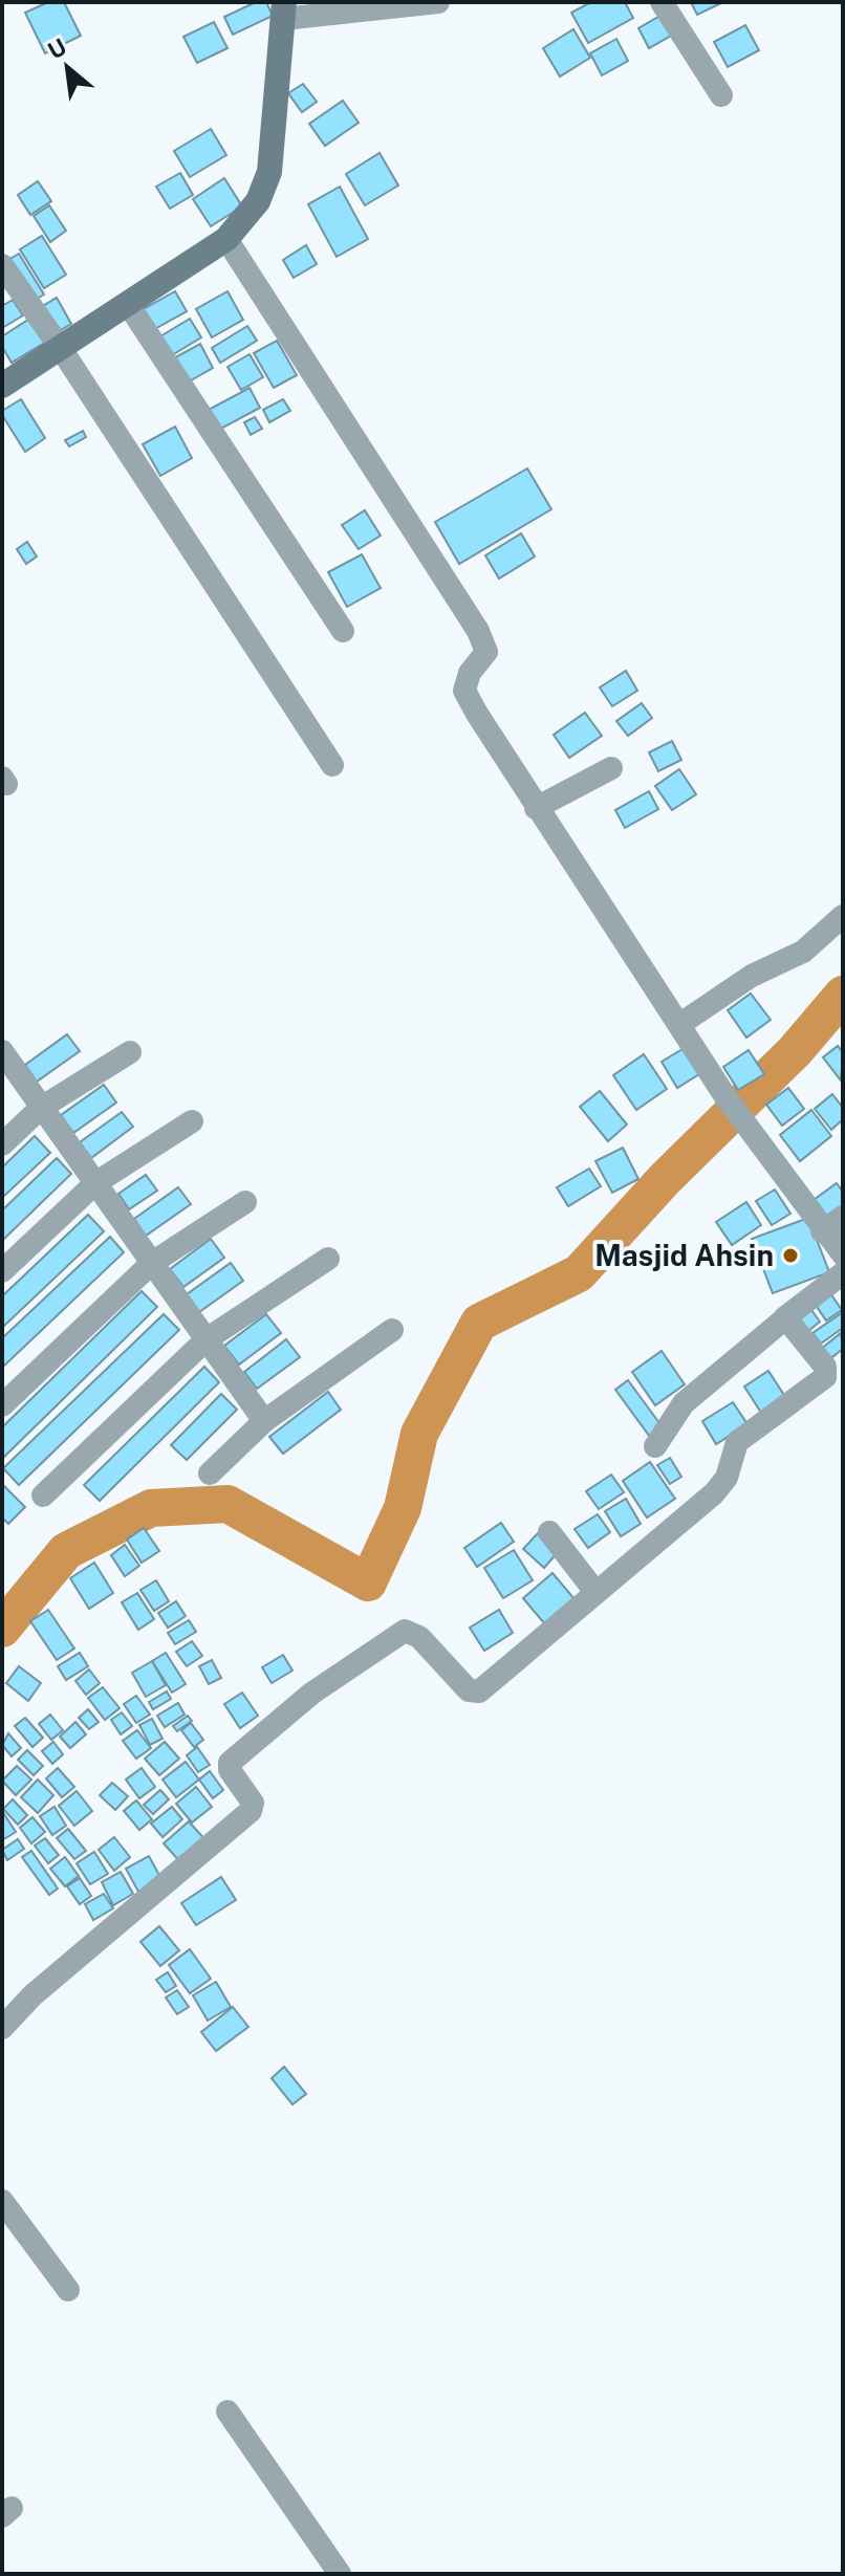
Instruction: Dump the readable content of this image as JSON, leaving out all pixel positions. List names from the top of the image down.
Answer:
{
  "places": ["Masjid Ahsin"],
  "north": "top left"
}
